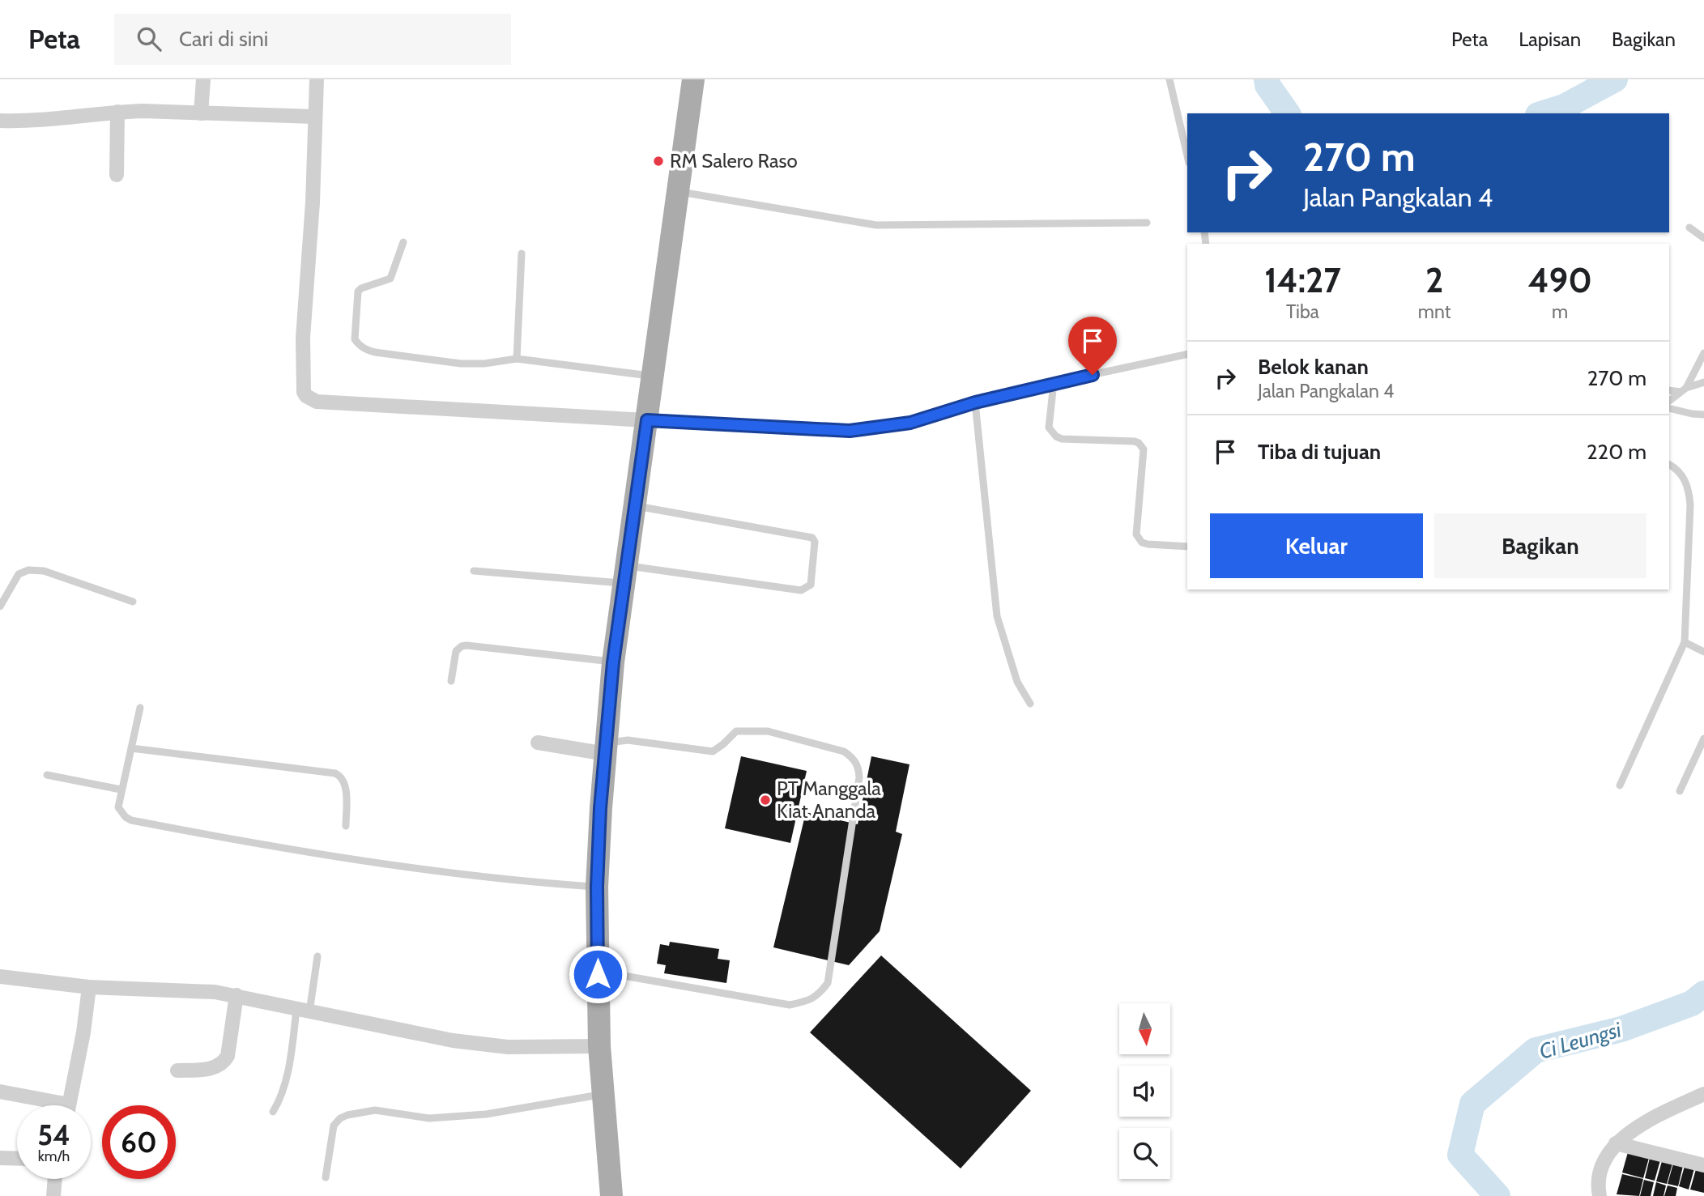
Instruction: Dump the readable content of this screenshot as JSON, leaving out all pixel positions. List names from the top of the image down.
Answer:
{
  "water": ["Ci Leungsi"],
  "places": ["RM Salero Raso", "PT Manggala Kiat Ananda"],
  "north": "bottom",
  "page": {
    "header": "Peta",
    "search": "Cari di sini",
    "nav": ["Peta", "Lapisan", "Bagikan"],
    "turn": ["270 m", "Jalan Pangkalan 4"],
    "eta": [
      "14:27",
      "Tiba",
      "2",
      "mnt",
      "490",
      "m"
    ],
    "list": [
      {
        "name": "Belok kanan",
        "note": "Jalan Pangkalan 4",
        "value": "270 m"
      },
      {
        "name": "Tiba di tujuan",
        "value": "220 m"
      }
    ],
    "buttons": ["Keluar", "Bagikan"],
    "speed": "54 km/h",
    "limit": "60"
  }
}
